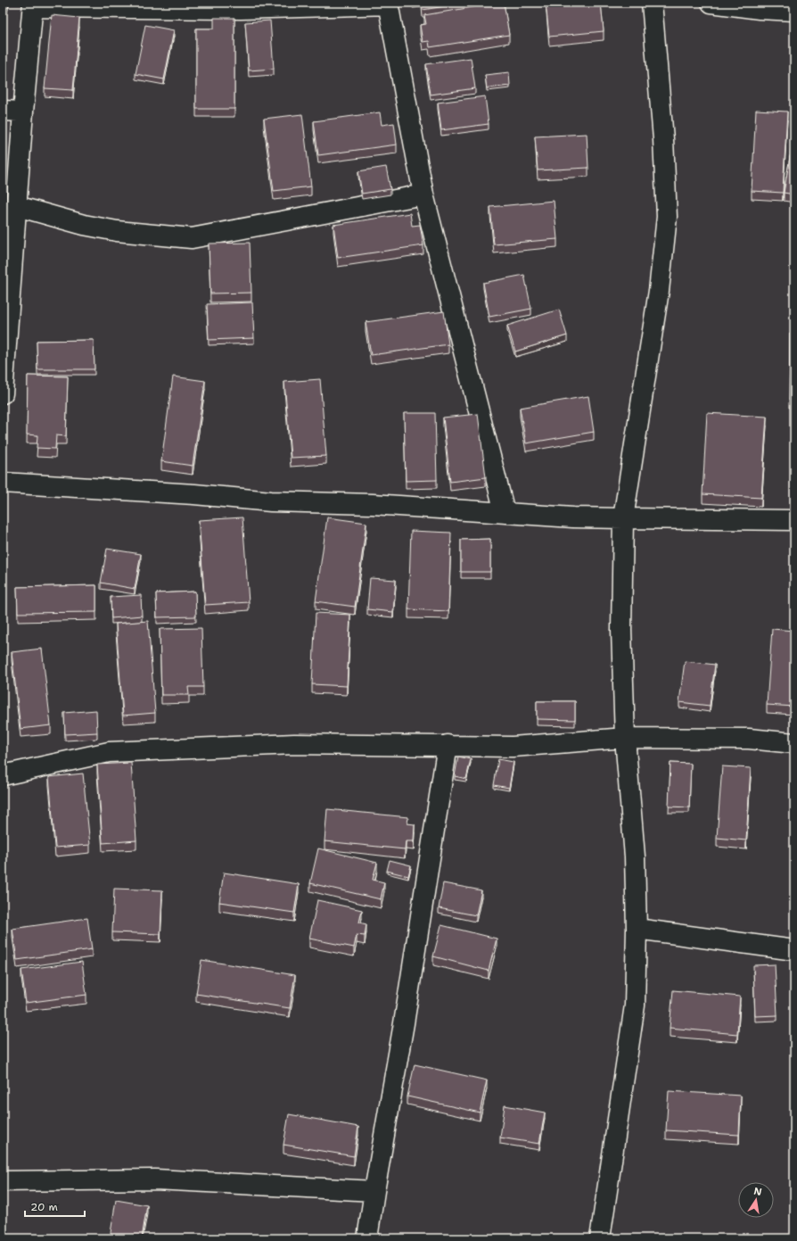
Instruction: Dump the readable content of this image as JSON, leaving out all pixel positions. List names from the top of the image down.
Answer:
{
  "scale_bar": "20 m",
  "north": "top"
}
